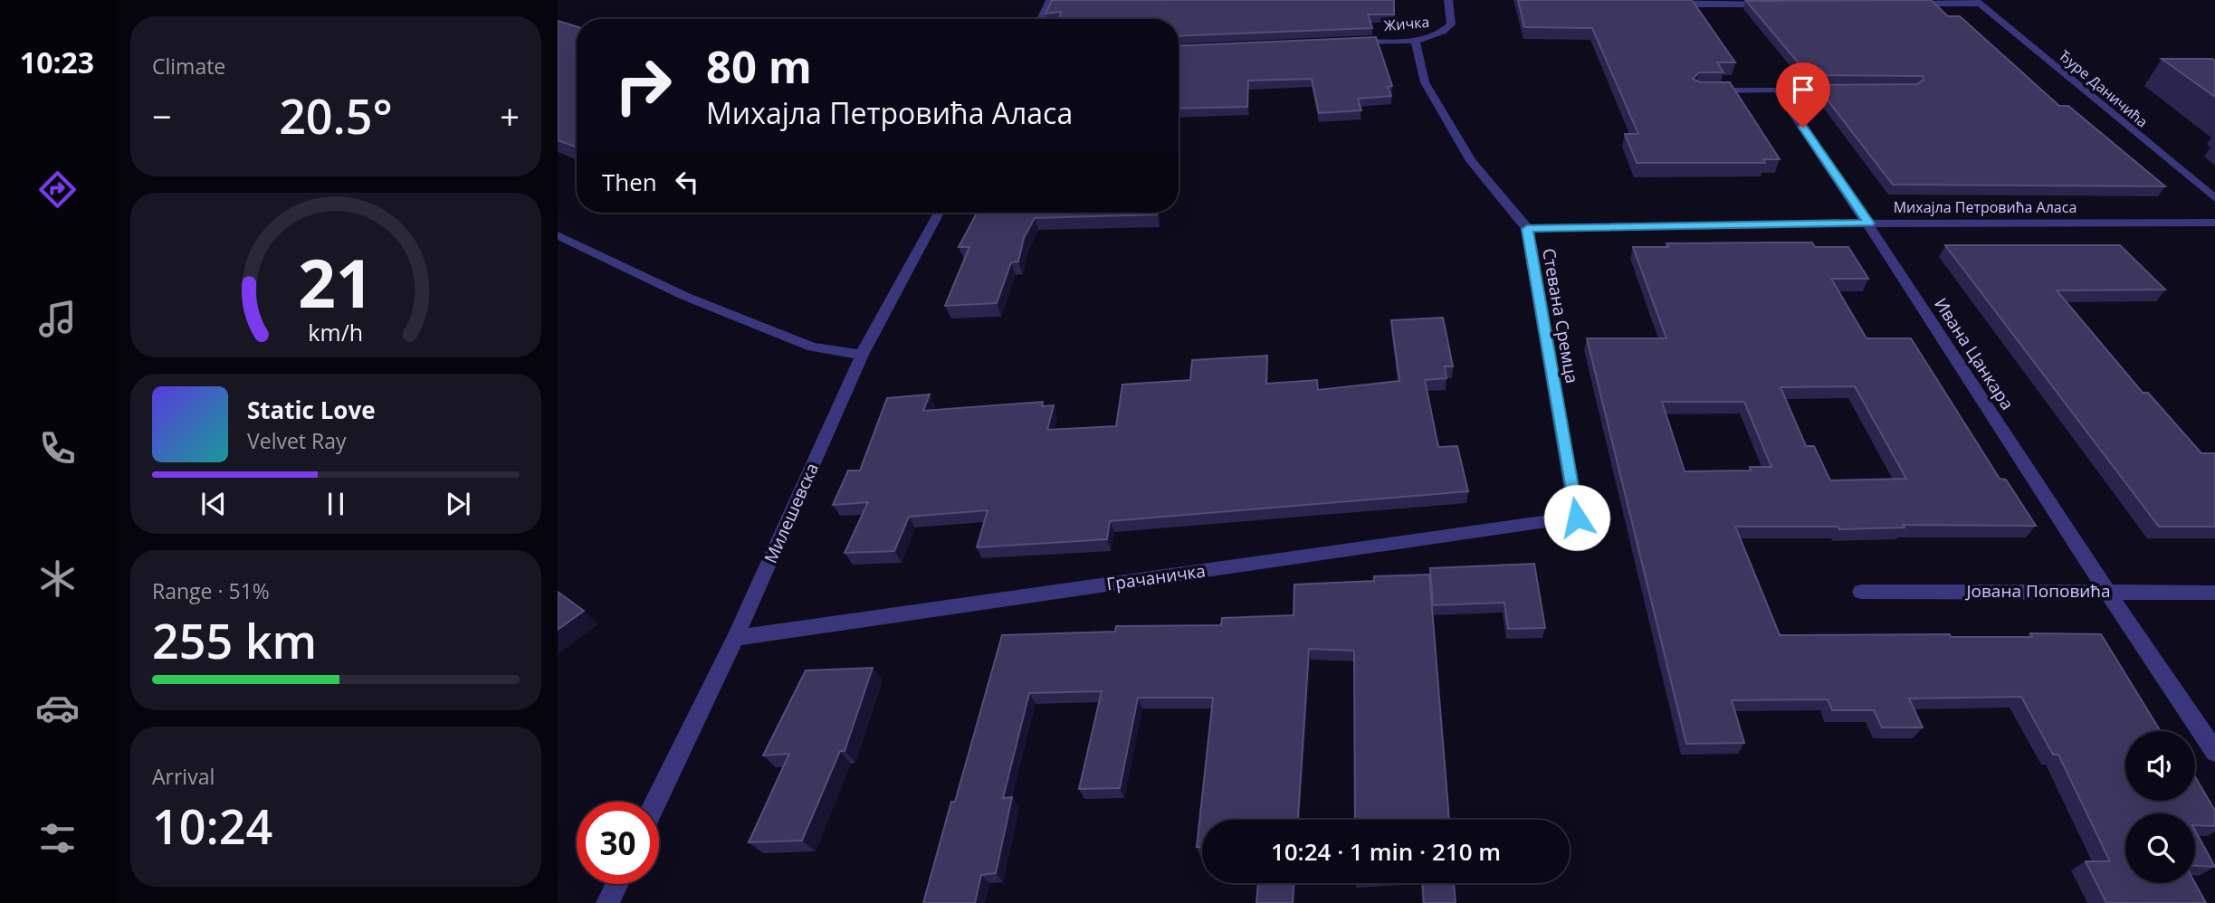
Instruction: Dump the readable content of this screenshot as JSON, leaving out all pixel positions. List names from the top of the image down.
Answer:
{
  "streets": {
    "street": [
      "Жичка",
      "Ђуре Даничића",
      "Михајла Петровића Аласа",
      "Стевана Сремца",
      "Ивана Цанкара",
      "Милешевска",
      "Грачаничка",
      "Јована Поповића"
    ]
  },
  "crossings": [
    ["Жичка", "Стевана Сремца"],
    ["Михајла Петровића Аласа", "Стевана Сремца"],
    ["Михајла Петровића Аласа", "Ивана Цанкара"],
    ["Стевана Сремца", "Грачаничка"],
    ["Ивана Цанкара", "Јована Поповића"],
    ["Милешевска", "Грачаничка"]
  ],
  "page": {
    "tabs": "10:23",
    "tile": [
      "Climate",
      ["Range · 51%", "255 km"],
      ["Arrival", "10:24"]
    ],
    "turn": ["80 m", "Михајла Петровића Аласа"],
    "heat": ["−", "20.5°", "+"],
    "then": "Then",
    "song": ["Static Love", "Velvet Ray"],
    "limit": "30",
    "trip": "10:24 · 1 min · 210 m",
    "gauge": ["21", "km/h"]
  }
}
